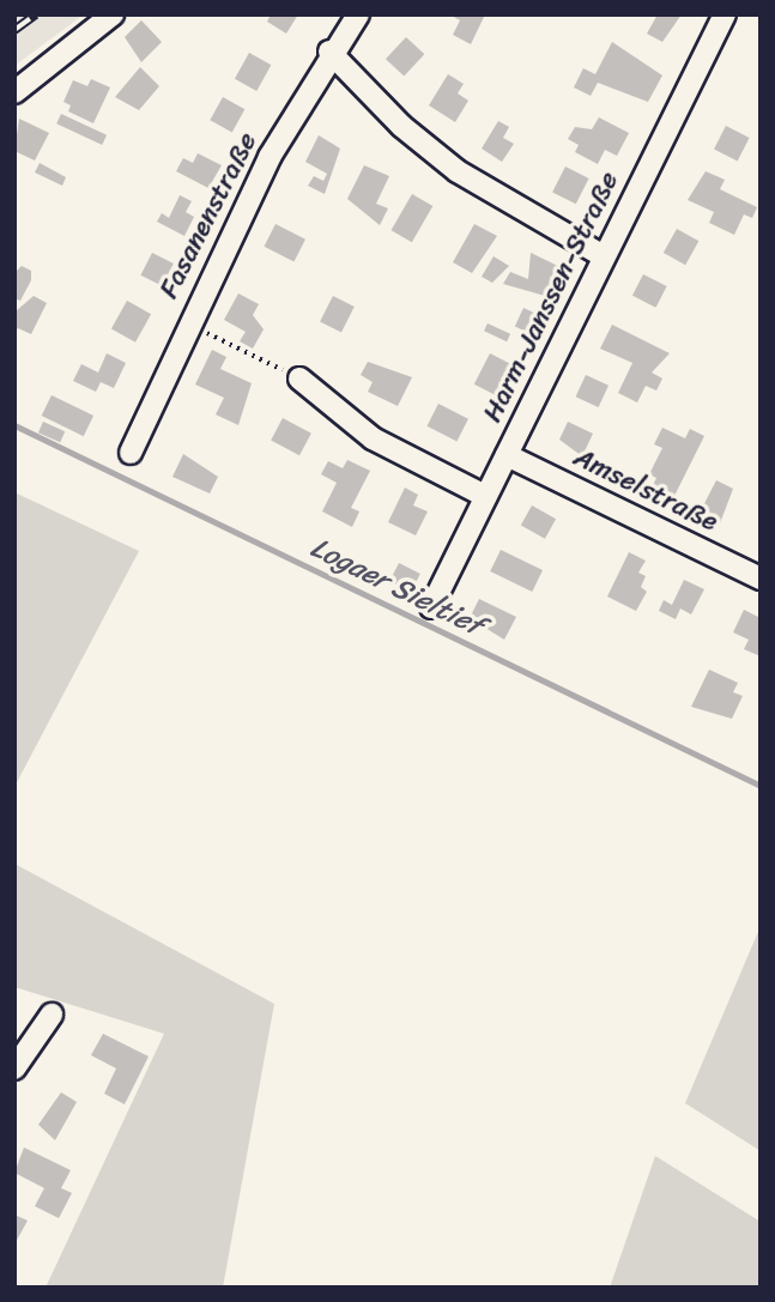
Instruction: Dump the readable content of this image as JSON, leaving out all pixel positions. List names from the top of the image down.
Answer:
{
  "streets": {
    "street": ["Fasanenstraße", "Harm-Janssen-Straße", "Amselstraße"]
  },
  "crossings": [
    ["Harm-Janssen-Straße", "Amselstraße"]
  ],
  "water": ["Logaer Sieltief"]
}
